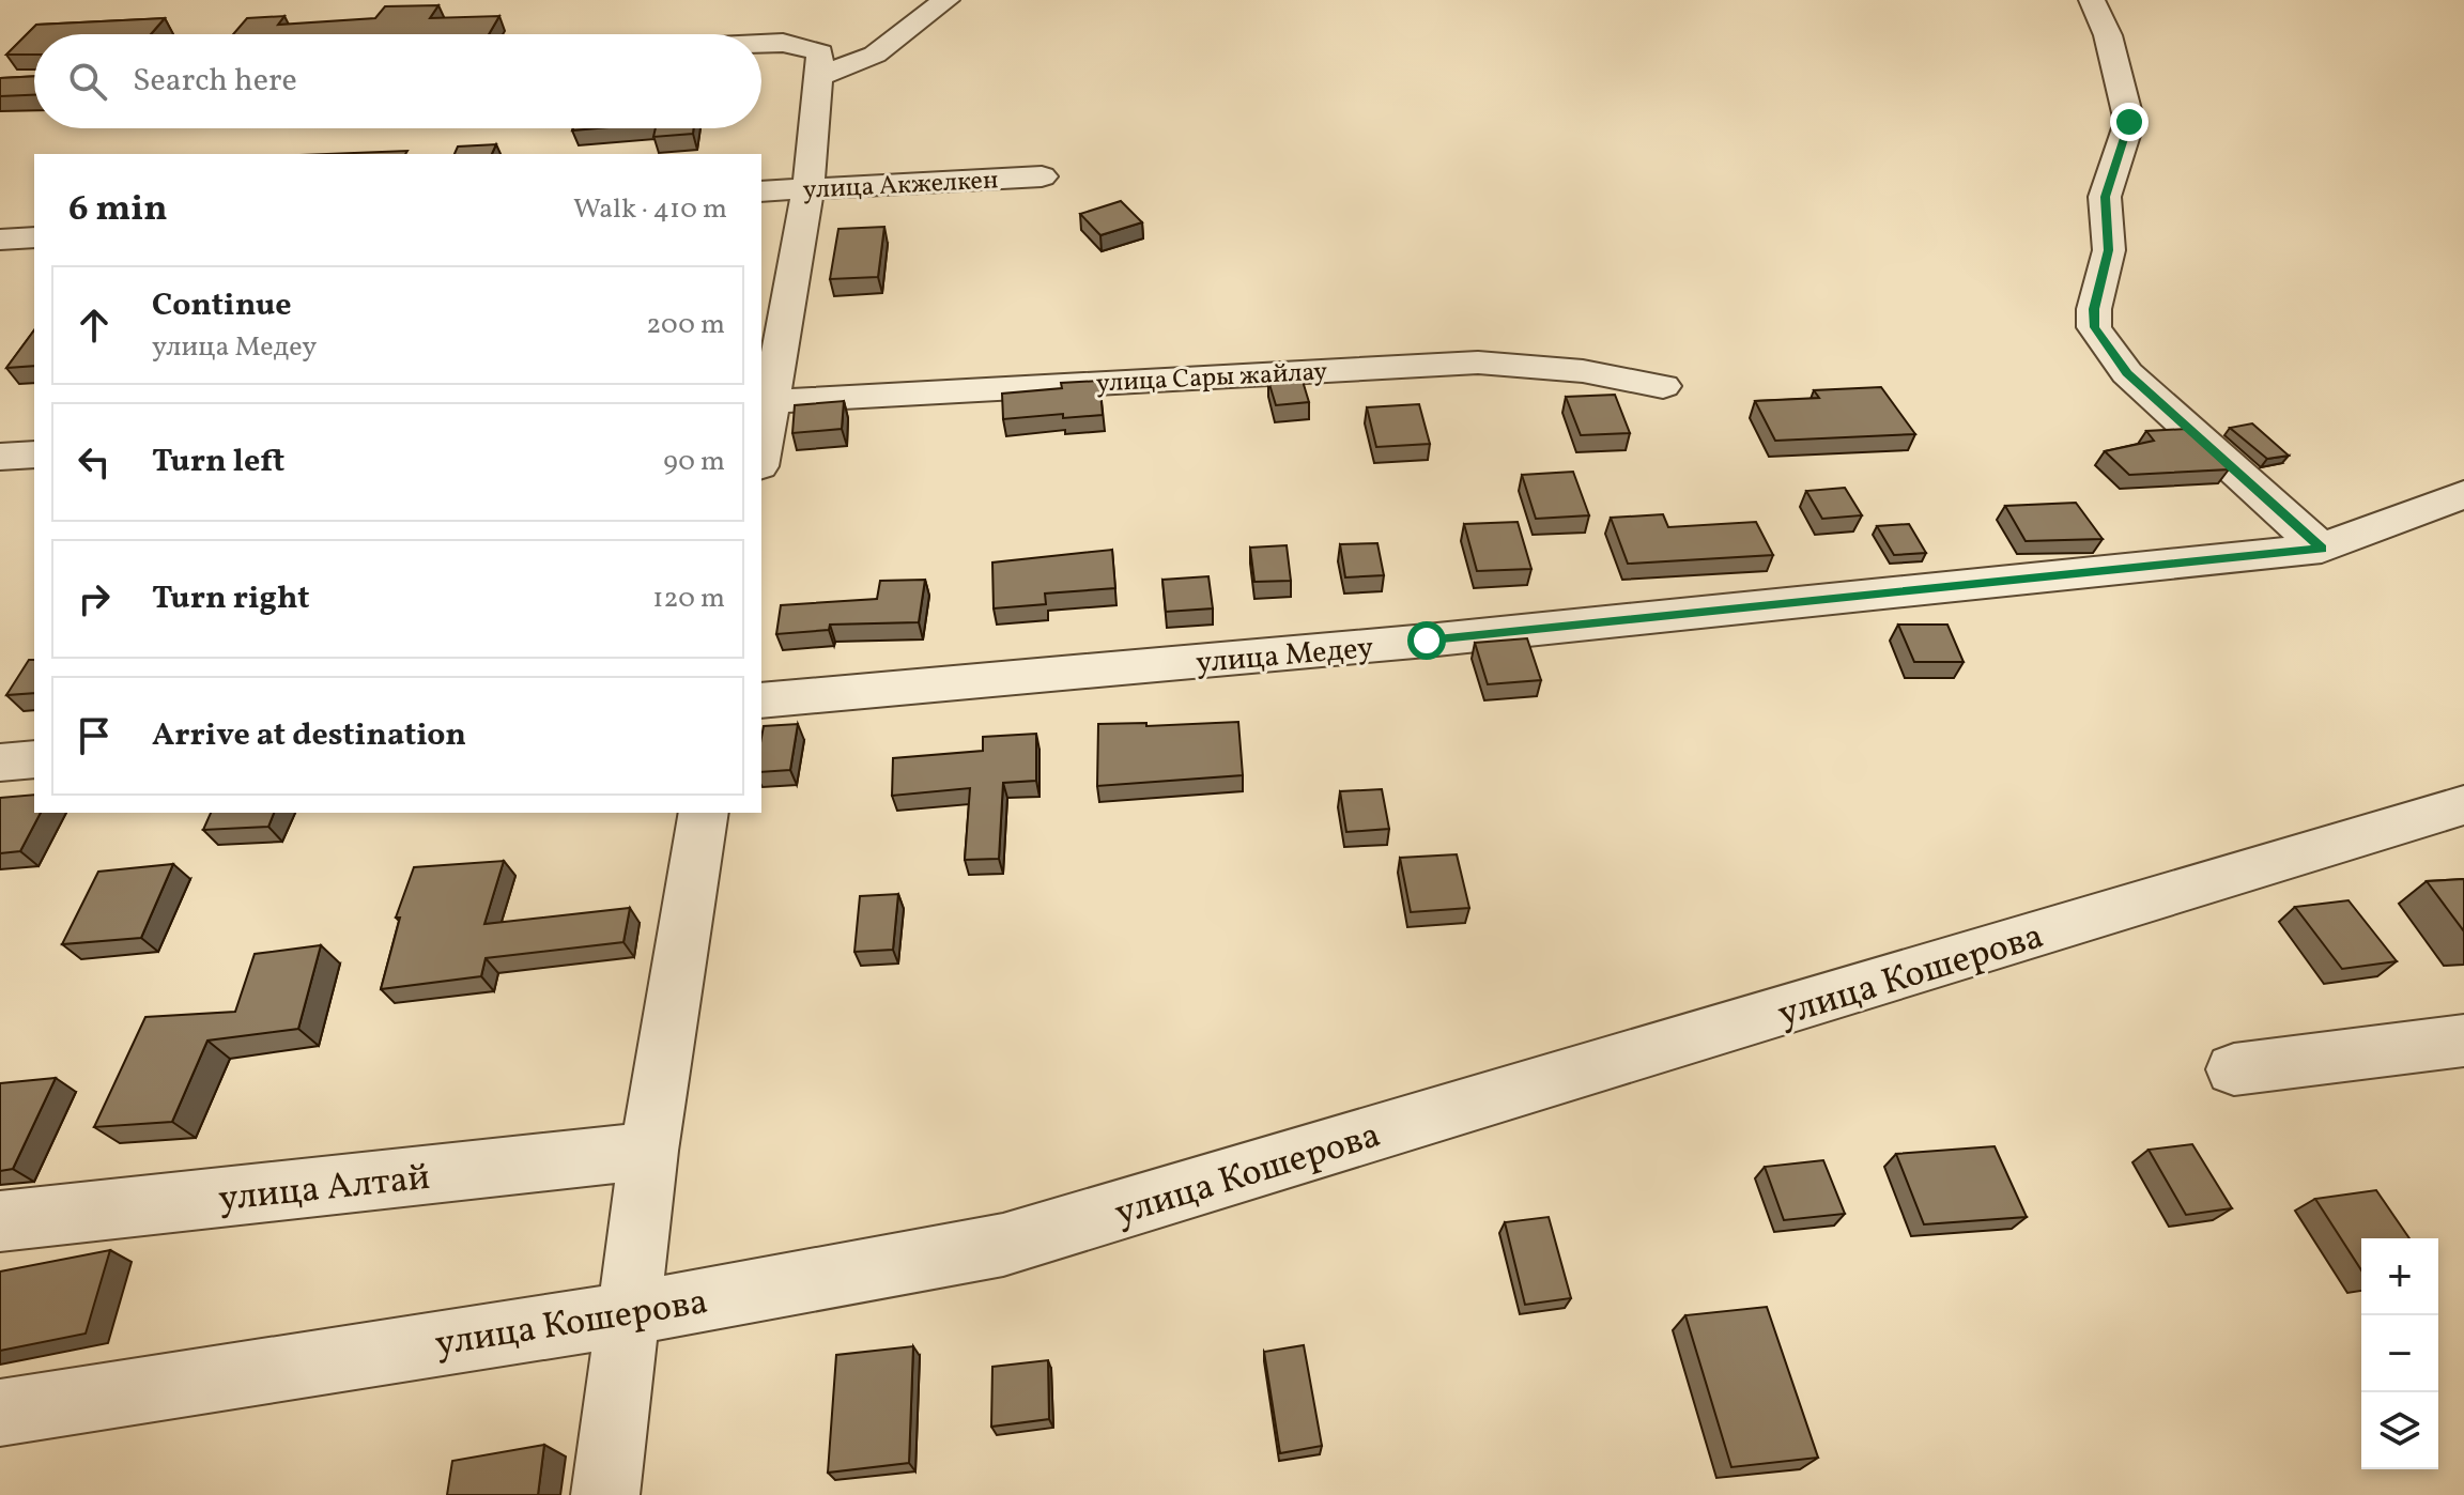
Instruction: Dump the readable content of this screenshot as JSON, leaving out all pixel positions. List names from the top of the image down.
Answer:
{
  "streets": {
    "street": [
      "улица Акжелкен",
      "улица Сары жайлау",
      "улица Медеу",
      "улица Кошерова",
      "улица Алтай"
    ]
  },
  "page": {
    "search": "Search here",
    "heading": ["6 min", "Walk · 410 m"],
    "list": [
      ["Continue", "улица Медеу", "200 m"],
      ["Turn left", "90 m"],
      ["Turn right", "120 m"],
      "Arrive at destination"
    ],
    "map_buttons": ["+", "−"]
  }
}
